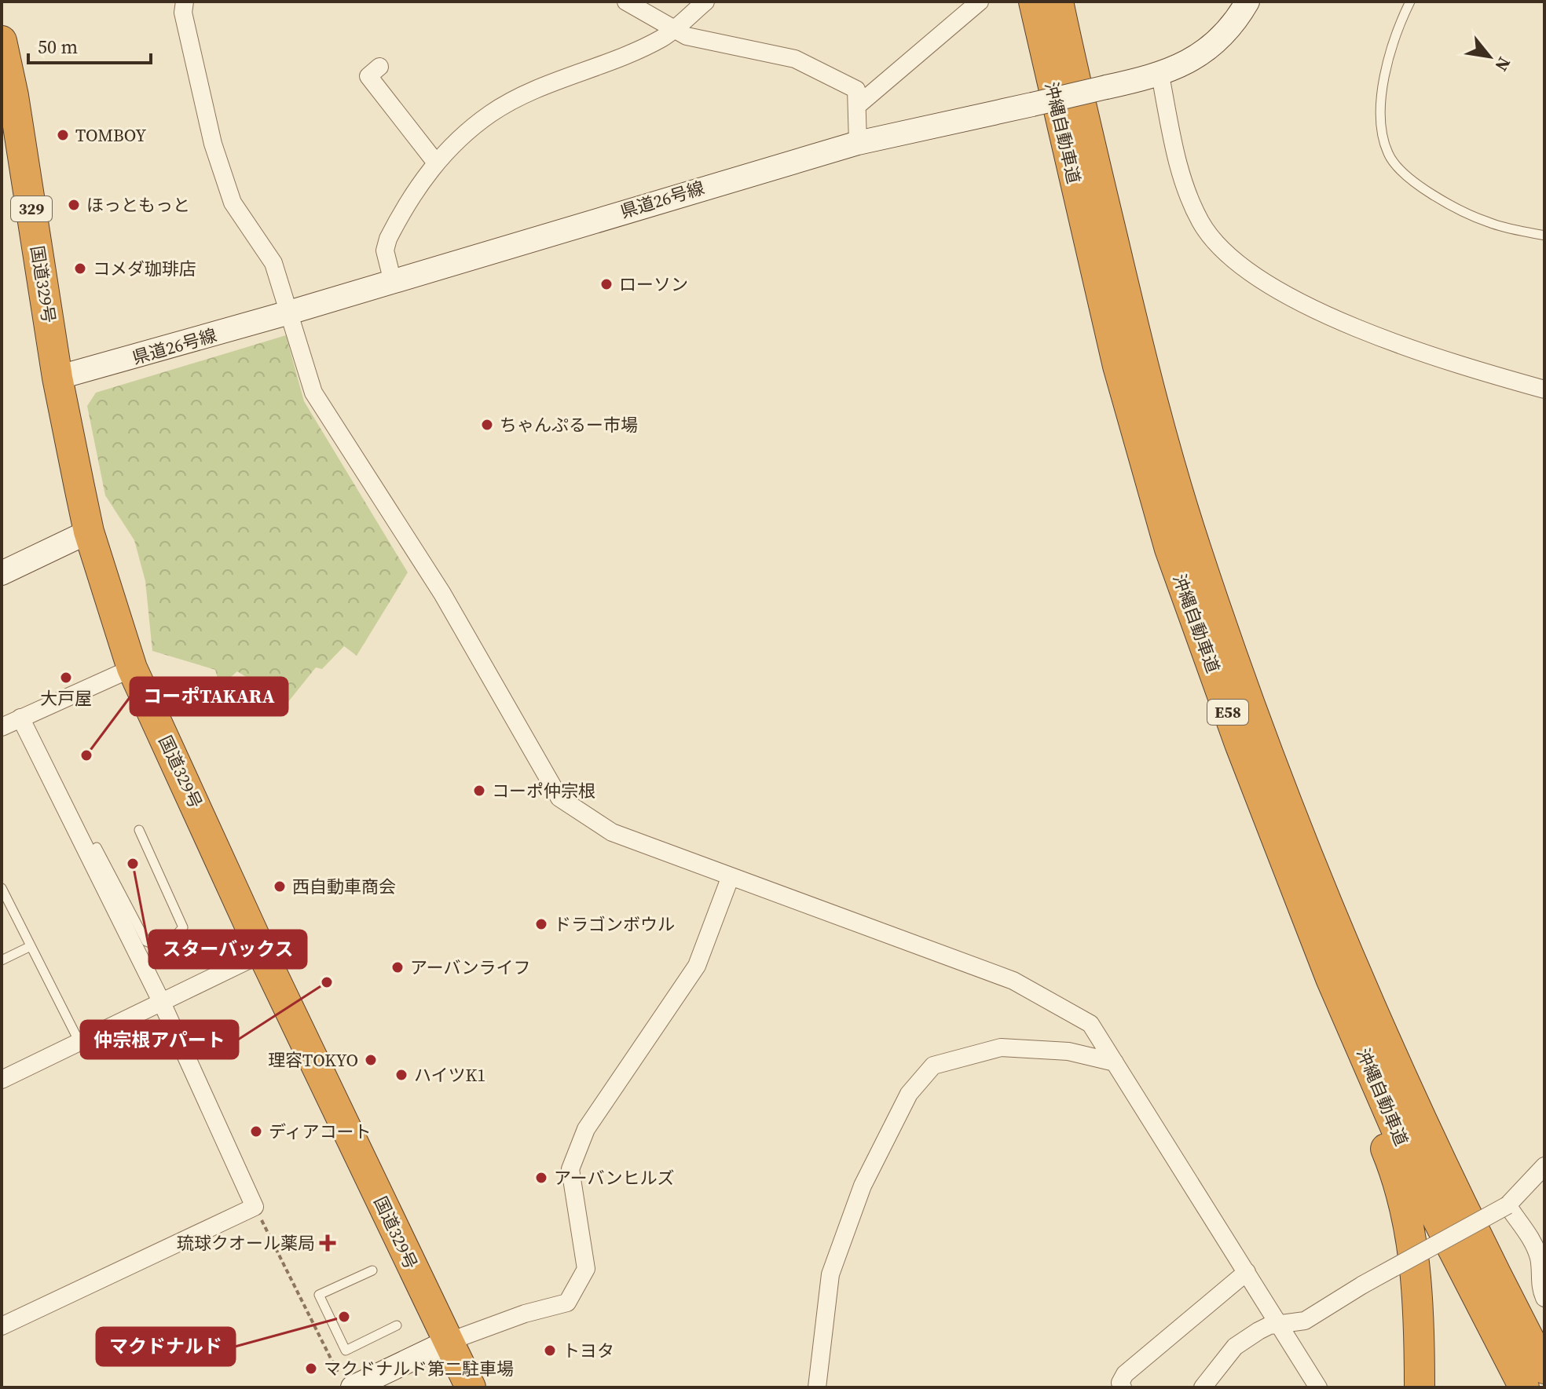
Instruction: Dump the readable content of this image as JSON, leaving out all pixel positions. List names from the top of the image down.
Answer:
{
  "streets": {
    "highway": [
      "沖縄自動車道",
      "329",
      "国道329号",
      "E58"
    ],
    "main road": ["県道26号線"]
  },
  "crossings": [
    ["県道26号線", "国道329号"]
  ],
  "places": {
    "other": [
      "TOMBOY",
      "ほっともっと",
      "コメダ珈琲店",
      "ローソン",
      "ちゃんぷるー市場",
      "大戸屋",
      "コーポTAKARA",
      "コーポ仲宗根",
      "スターバックス",
      "西自動車商会",
      "ドラゴンボウル",
      "アーバンライフ",
      "仲宗根アパート",
      "理容TOKYO",
      "ハイツK1",
      "ディアコート",
      "アーバンヒルズ",
      "マクドナルド",
      "トヨタ",
      "マクドナルド第二駐車場"
    ],
    "health": ["琉球クオール薬局"]
  },
  "scale_bar": "50 m",
  "north": "bottom right"
}
